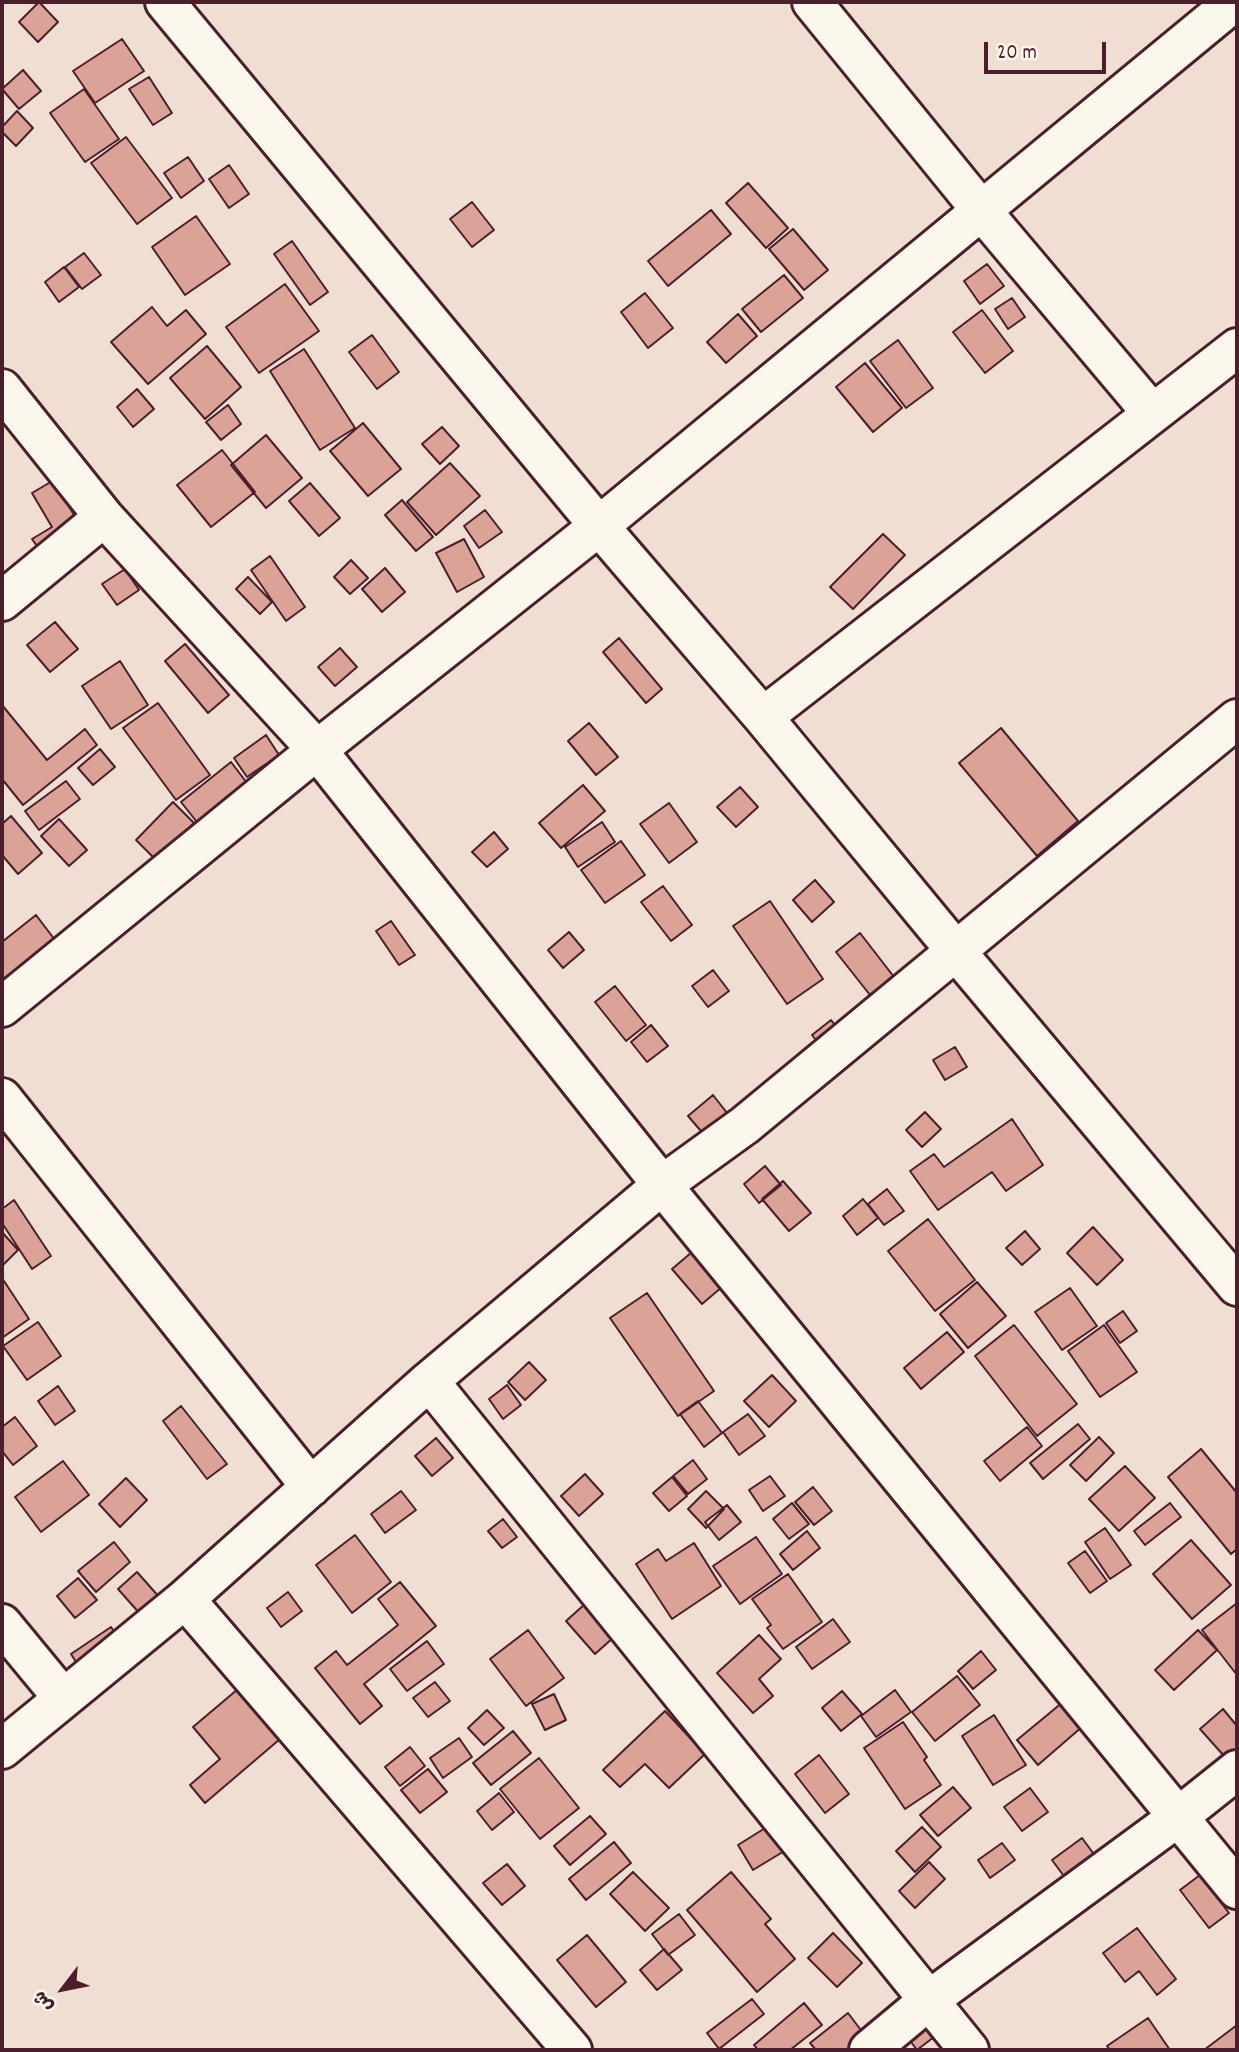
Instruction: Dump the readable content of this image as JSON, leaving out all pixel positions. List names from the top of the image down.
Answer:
{
  "scale_bar": "20 m",
  "north": "bottom left"
}
